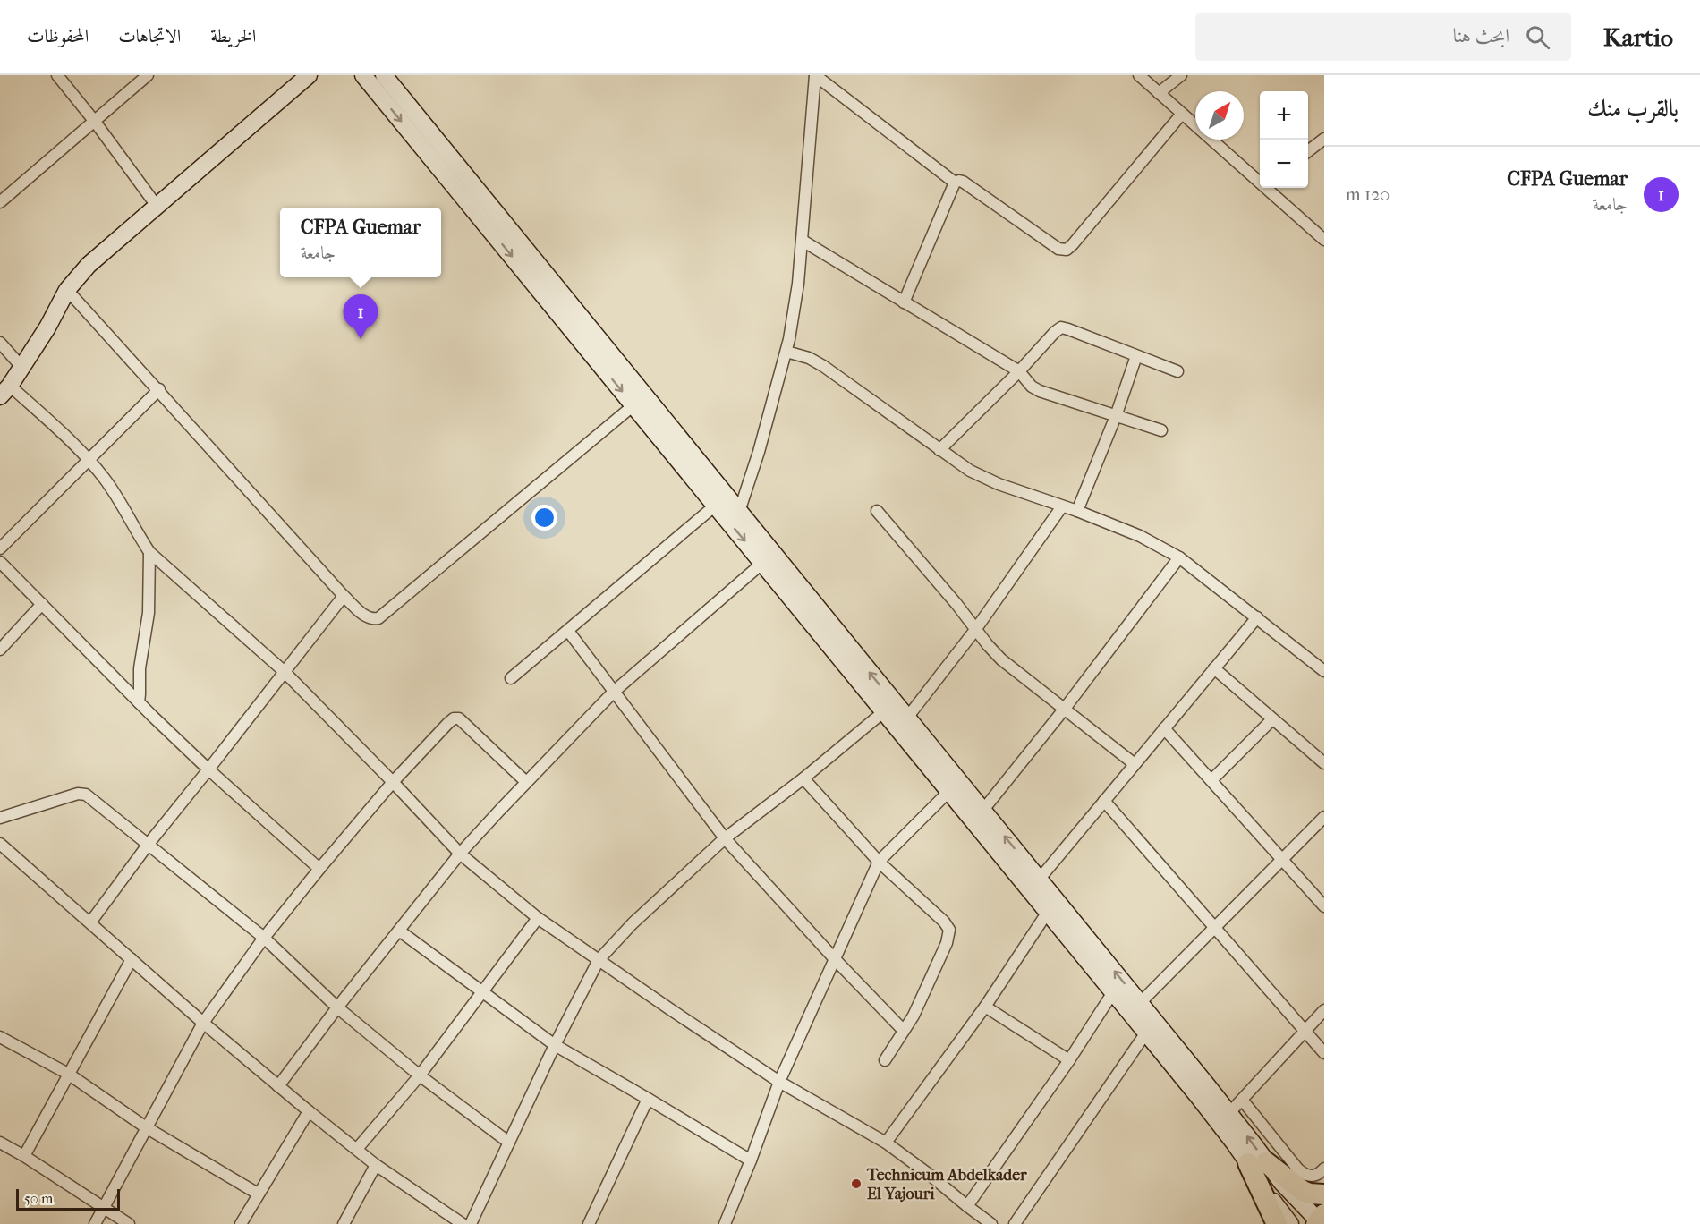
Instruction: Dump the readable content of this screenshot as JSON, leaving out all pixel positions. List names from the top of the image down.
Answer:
{
  "places": ["Technicum Abdelkader El Yajouri"],
  "scale_bar": "50 m",
  "north": "top right",
  "page": {
    "header": "Kartio",
    "search": "ابحث هنا",
    "nav": ["الخريطة", "الاتجاهات", "المحفوظات"],
    "heading": "بالقرب منك",
    "map_buttons": ["+", "−"],
    "list": [
      {
        "mark": "1",
        "name": "CFPA Guemar",
        "note": "جامعة",
        "value": "120 m"
      }
    ],
    "popup": ["CFPA Guemar", "جامعة"],
    "pins": "1",
    "scale": "50 m"
  }
}
